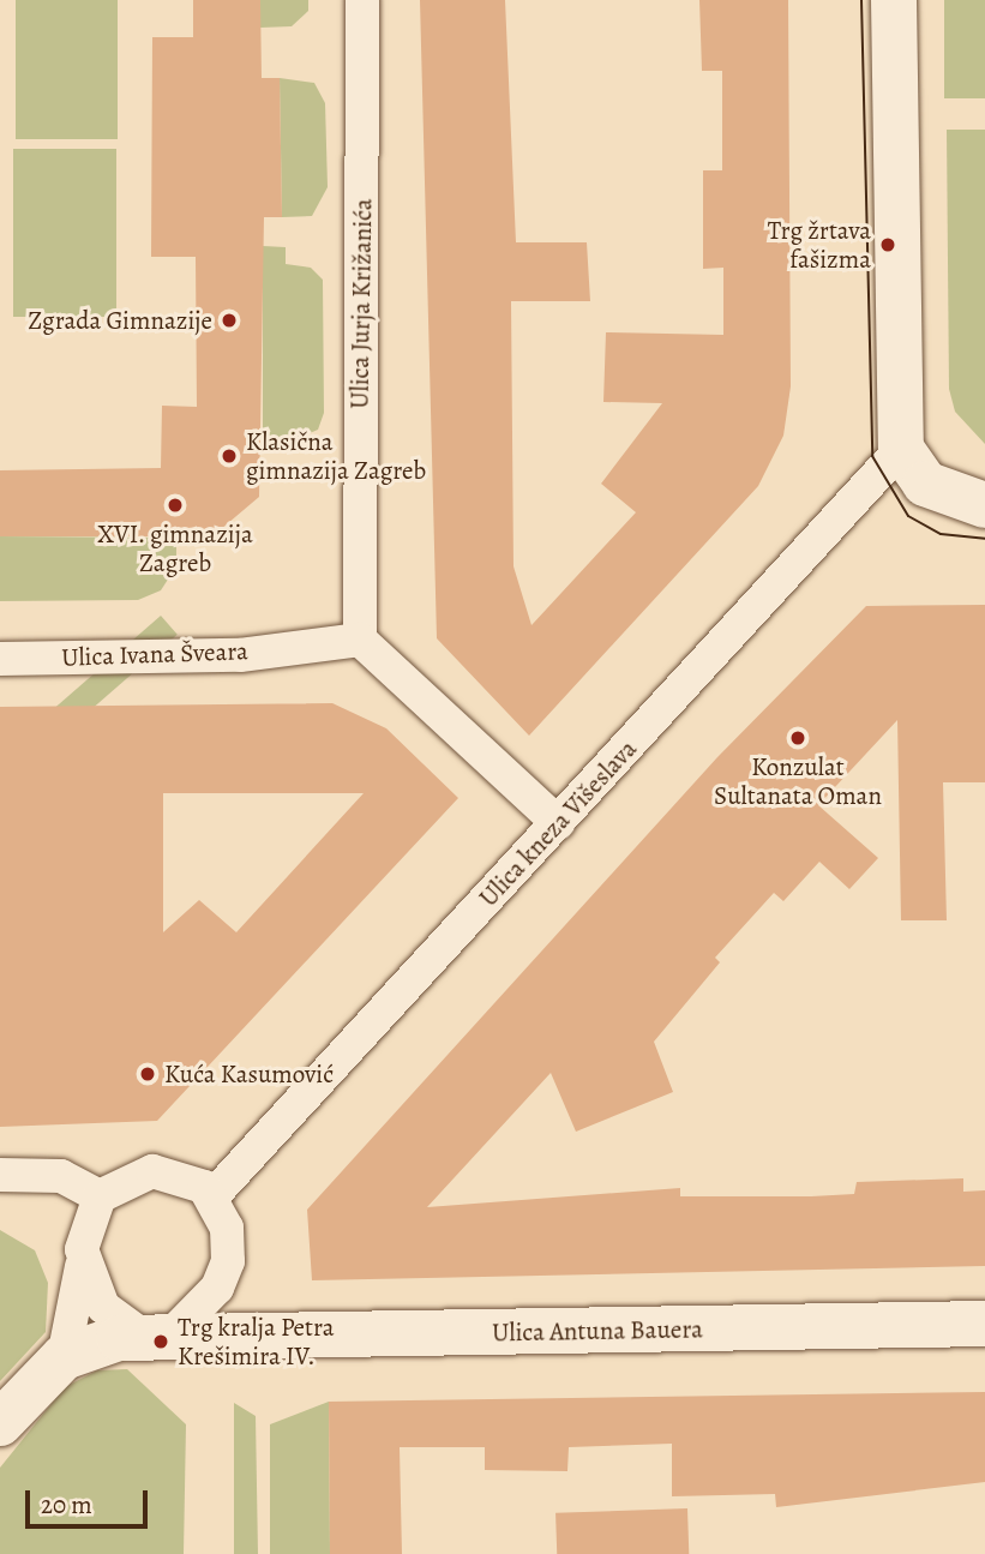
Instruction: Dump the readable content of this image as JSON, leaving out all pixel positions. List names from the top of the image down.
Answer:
{
  "streets": {
    "main road": ["Ulica Antuna Bauera"],
    "street": ["Ulica Jurja Križanića", "Ulica Ivana Šveara", "Ulica kneza Višeslava"]
  },
  "crossings": [
    ["Ulica Jurja Križanića", "Ulica Ivana Šveara"],
    ["Ulica kneza Višeslava", "Ulica Antuna Bauera"]
  ],
  "places": [
    "Trg žrtava fašizma",
    "Zgrada Gimnazije",
    "Klasična gimnazija Zagreb",
    "XVI. gimnazija Zagreb",
    "Konzulat Sultanata Oman",
    "Kuća Kasumović",
    "Trg kralja Petra Krešimira IV."
  ],
  "scale_bar": "20 m"
}
